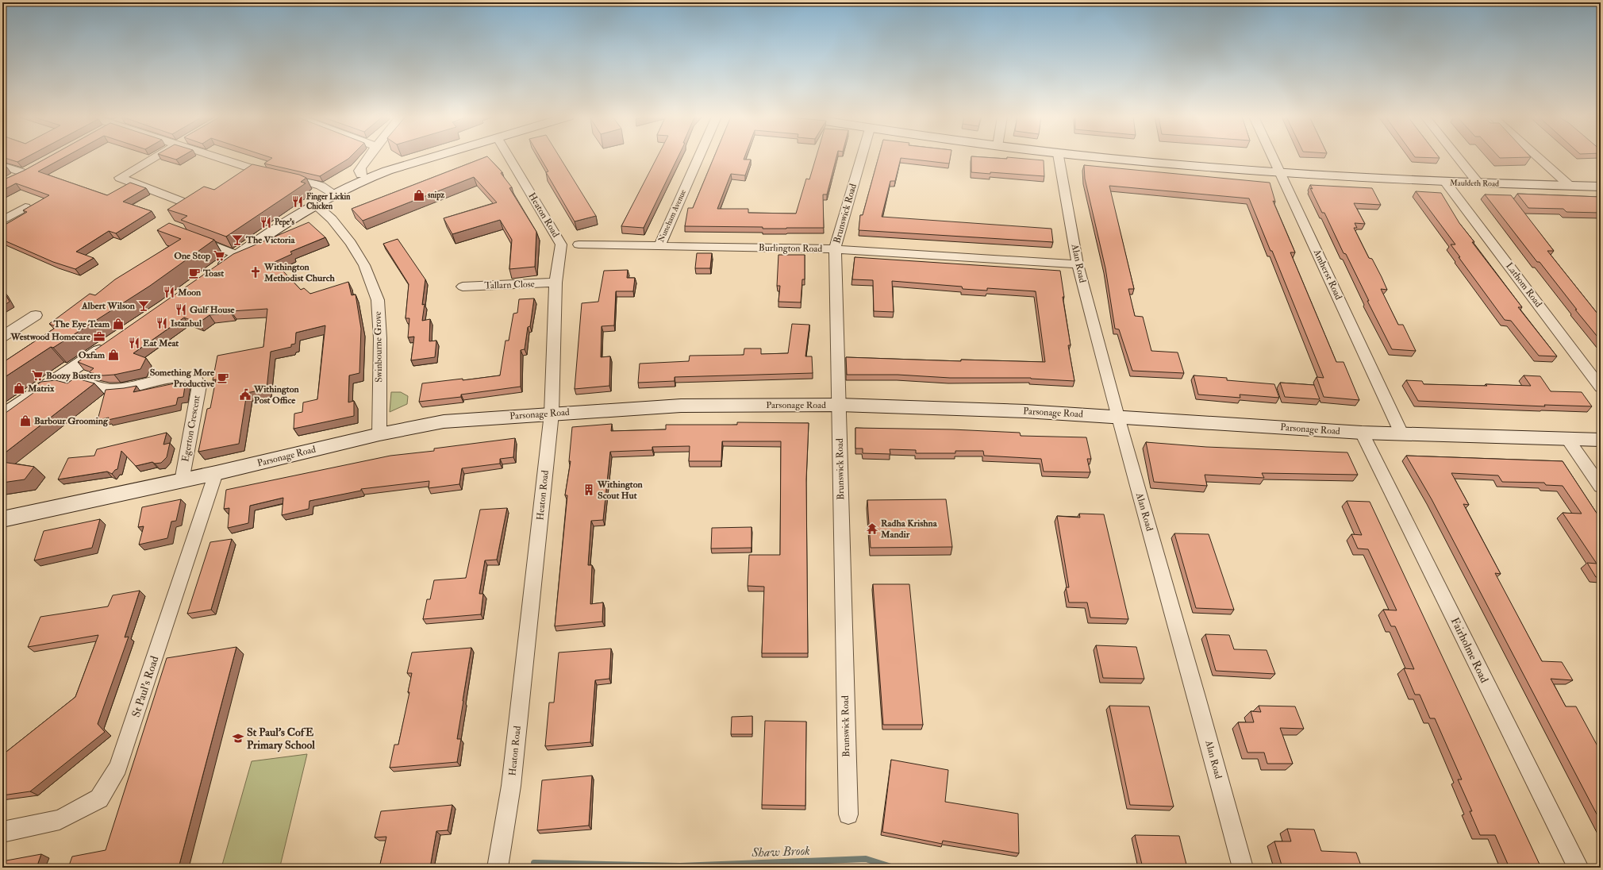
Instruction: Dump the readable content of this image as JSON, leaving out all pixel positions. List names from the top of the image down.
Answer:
{
  "streets": {
    "street": [
      "Mauldeth Road",
      "Brunswick Road",
      "Heaton Road",
      "Nuneham Avenue",
      "Burlington Road",
      "Alan Road",
      "Amherst Road",
      "Tallarn Close",
      "Lathom Road",
      "Swinbourne Grove",
      "Parsonage Road",
      "Egerton Crescent",
      "Fairholme Road",
      "St Paul's Road"
    ]
  },
  "crossings": [
    ["Mauldeth Road", "Amherst Road"],
    ["Mauldeth Road", "Lathom Road"],
    ["Brunswick Road", "Burlington Road"],
    ["Brunswick Road", "Parsonage Road"],
    ["Heaton Road", "Tallarn Close"],
    ["Heaton Road", "Parsonage Road"],
    ["Nuneham Avenue", "Burlington Road"],
    ["Burlington Road", "Alan Road"],
    ["Alan Road", "Parsonage Road"],
    ["Amherst Road", "Parsonage Road"],
    ["Swinbourne Grove", "Parsonage Road"],
    ["Parsonage Road", "Egerton Crescent"],
    ["Parsonage Road", "Fairholme Road"],
    ["Parsonage Road", "St Paul's Road"]
  ],
  "water": ["Shaw Brook"],
  "places": {
    "shop": [
      "snipz",
      "The Eye Team",
      "Oxfam",
      "Matrix",
      "Barbour Grooming"
    ],
    "restaurant": [
      "Finger Lickin Chicken",
      "Pepe's",
      "Moon",
      "Gulf House",
      "Istanbul",
      "Eat Meat"
    ],
    "bar": ["The Victoria", "Albert Wilson"],
    "supermarket": ["One Stop", "Boozy Busters"],
    "church": ["Withington Methodist Church"],
    "cafe": ["Toast", "Something More Productive"],
    "office": ["Westwood Homecare"],
    "public building": ["Withington Post Office"],
    "building": ["Withington Scout Hut"],
    "temple": ["Radha Krishna Mandir"],
    "school or university": ["St Paul's CofE Primary School"]
  }
}
